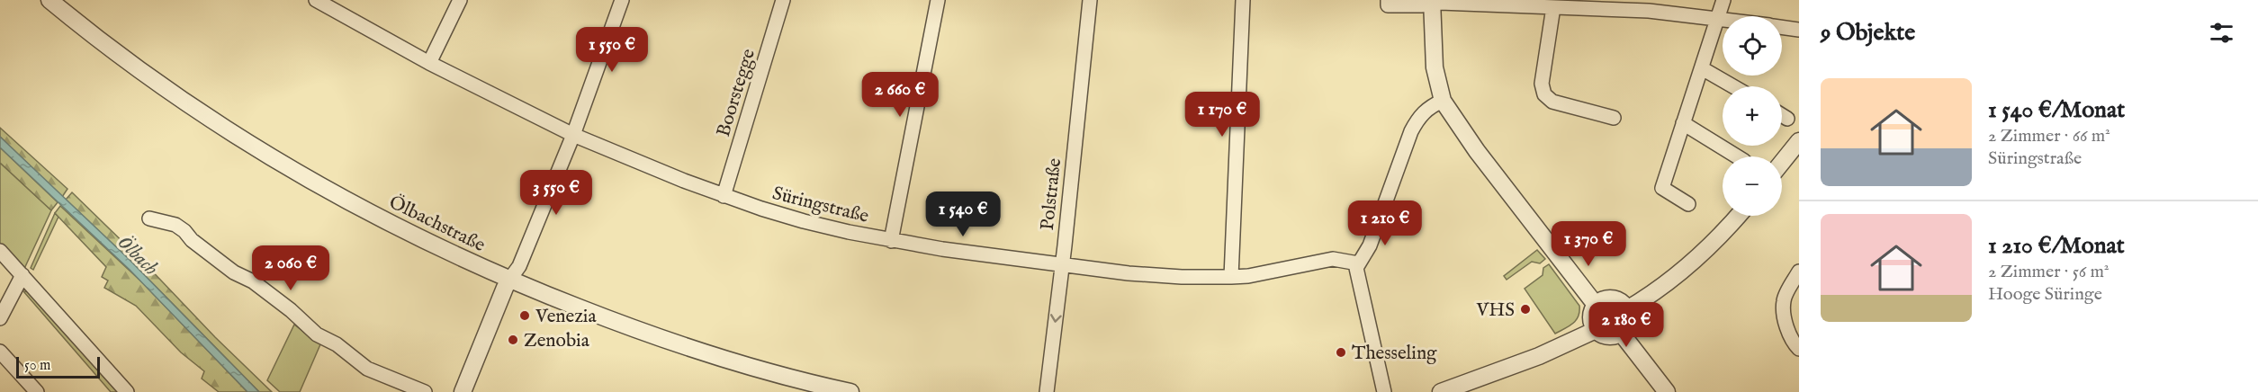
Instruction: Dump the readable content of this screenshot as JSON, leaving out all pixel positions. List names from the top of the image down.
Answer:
{
  "streets": {
    "street": [
      "Boorstegge",
      "Polstraße",
      "Süringstraße",
      "Ölbachstraße"
    ]
  },
  "crossings": [
    ["Boorstegge", "Süringstraße"],
    ["Polstraße", "Süringstraße"]
  ],
  "water": ["Ölbach"],
  "places": [
    "VHS",
    "Venezia",
    "Zenobia",
    "Thesseling"
  ],
  "scale_bar": "50 m",
  "page": {
    "heading": "9 Objekte",
    "map_buttons": ["+", "−"],
    "price": [
      "1 550 €",
      "2 660 €",
      "1 170 €",
      "3 550 €",
      "1 540 €",
      "1 210 €",
      "1 370 €",
      "2 060 €",
      "2 180 €"
    ],
    "list": [
      {
        "name": "1 540 €/Monat",
        "note": "2 Zimmer · 66 m² · Süringstraße"
      },
      {
        "name": "1 210 €/Monat",
        "note": "2 Zimmer · 56 m² · Hooge Süringe"
      }
    ],
    "scale": "50 m"
  }
}
